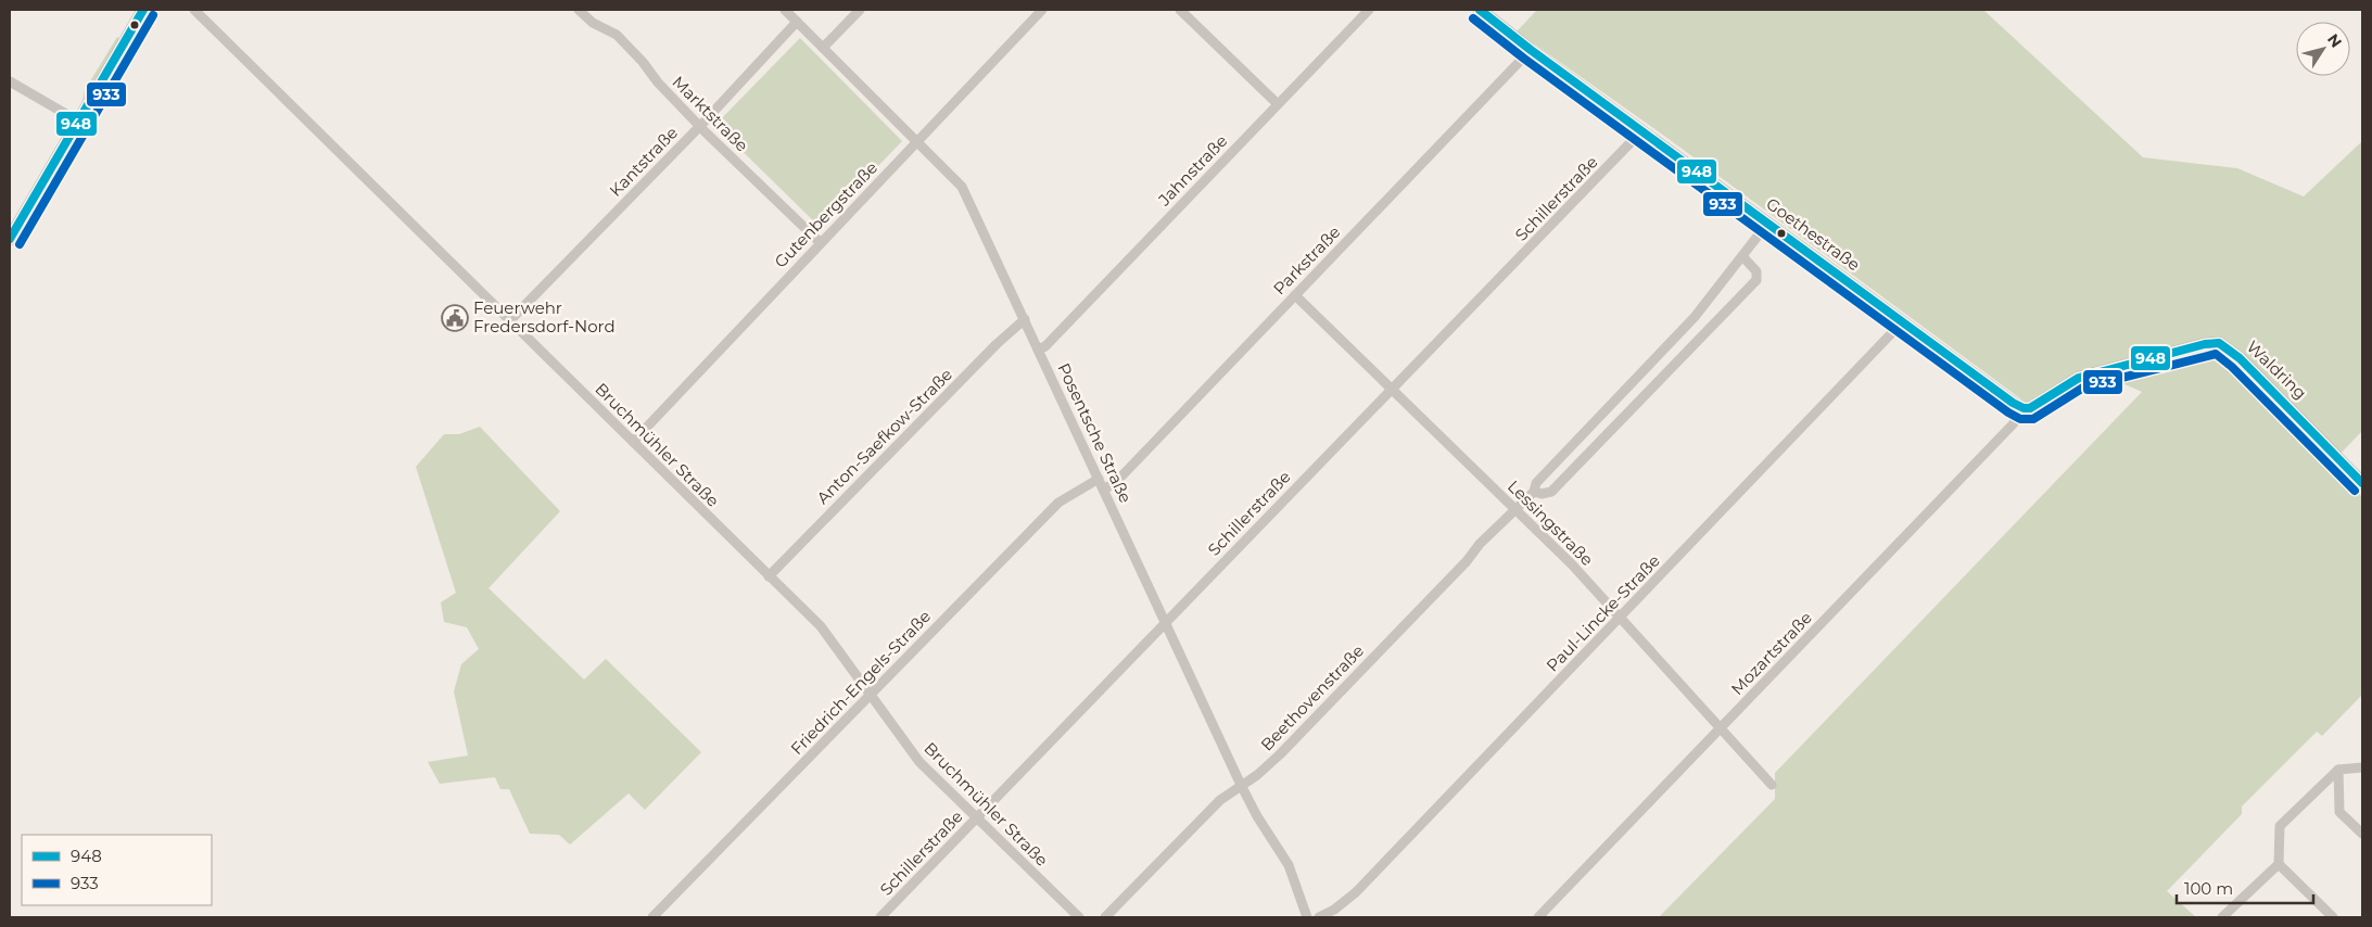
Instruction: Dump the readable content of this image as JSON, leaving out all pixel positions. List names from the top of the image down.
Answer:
{
  "streets": {
    "street": [
      "Marktstraße",
      "Kantstraße",
      "Jahnstraße",
      "Schillerstraße",
      "Gutenbergstraße",
      "Goethestraße",
      "Parkstraße",
      "Waldring",
      "Posentsche Straße",
      "Anton-Saefkow-Straße",
      "Bruchmühler Straße",
      "Lessingstraße",
      "Paul-Lincke-Straße",
      "Mozartstraße",
      "Friedrich-Engels-Straße",
      "Beethovenstraße"
    ]
  },
  "crossings": [
    ["Marktstraße", "Kantstraße"],
    ["Marktstraße", "Gutenbergstraße"],
    ["Kantstraße", "Posentsche Straße"],
    ["Kantstraße", "Bruchmühler Straße"],
    ["Jahnstraße", "Posentsche Straße"],
    ["Schillerstraße", "Goethestraße"],
    ["Schillerstraße", "Posentsche Straße"],
    ["Schillerstraße", "Bruchmühler Straße"],
    ["Schillerstraße", "Lessingstraße"],
    ["Gutenbergstraße", "Posentsche Straße"],
    ["Gutenbergstraße", "Bruchmühler Straße"],
    ["Goethestraße", "Parkstraße"],
    ["Goethestraße", "Waldring"],
    ["Goethestraße", "Paul-Lincke-Straße"],
    ["Goethestraße", "Mozartstraße"],
    ["Goethestraße", "Beethovenstraße"],
    ["Parkstraße", "Posentsche Straße"],
    ["Parkstraße", "Lessingstraße"],
    ["Waldring", "Mozartstraße"],
    ["Posentsche Straße", "Anton-Saefkow-Straße"],
    ["Posentsche Straße", "Friedrich-Engels-Straße"],
    ["Posentsche Straße", "Beethovenstraße"],
    ["Anton-Saefkow-Straße", "Bruchmühler Straße"],
    ["Bruchmühler Straße", "Friedrich-Engels-Straße"],
    ["Lessingstraße", "Paul-Lincke-Straße"],
    ["Lessingstraße", "Mozartstraße"],
    ["Lessingstraße", "Beethovenstraße"]
  ],
  "places": {
    "public building": ["Feuerwehr Fredersdorf-Nord"]
  },
  "lines": ["transit line 948", "transit line 933"],
  "legend": ["948", "933"],
  "scale_bar": "100 m",
  "north": "top right"
}
